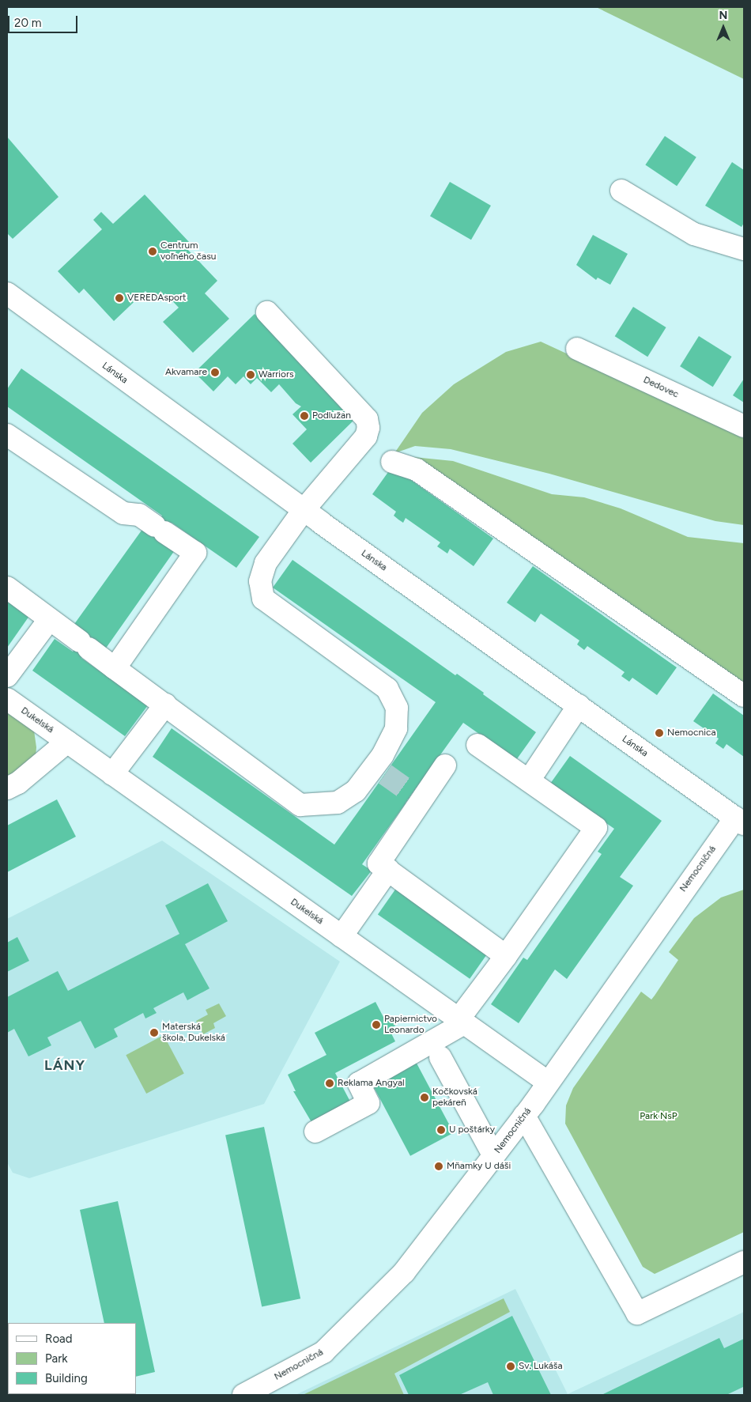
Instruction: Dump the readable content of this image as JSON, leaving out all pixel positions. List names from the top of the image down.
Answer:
{
  "streets": {
    "street": [
      "Lánska",
      "Dedovec",
      "Dukelská",
      "Nemocničná"
    ]
  },
  "crossings": [
    ["Lánska", "Nemocničná"],
    ["Dukelská", "Nemocničná"]
  ],
  "districts": ["LÁNY"],
  "parks": ["Park NsP"],
  "places": [
    "Centrum voľného času",
    "VEREDAsport",
    "Akvamare",
    "Warriors",
    "Podlužan",
    "Nemocnica",
    "Papiernictvo Leonardo",
    "Materská škola, Dukelská",
    "Reklama Angyal",
    "Kočkovská pekáreň",
    "U poštárky",
    "Mňamky U dáši",
    "Sv. Lukáša"
  ],
  "legend": ["Road", "Park", "Building"],
  "scale_bar": "20 m",
  "north": "top"
}
